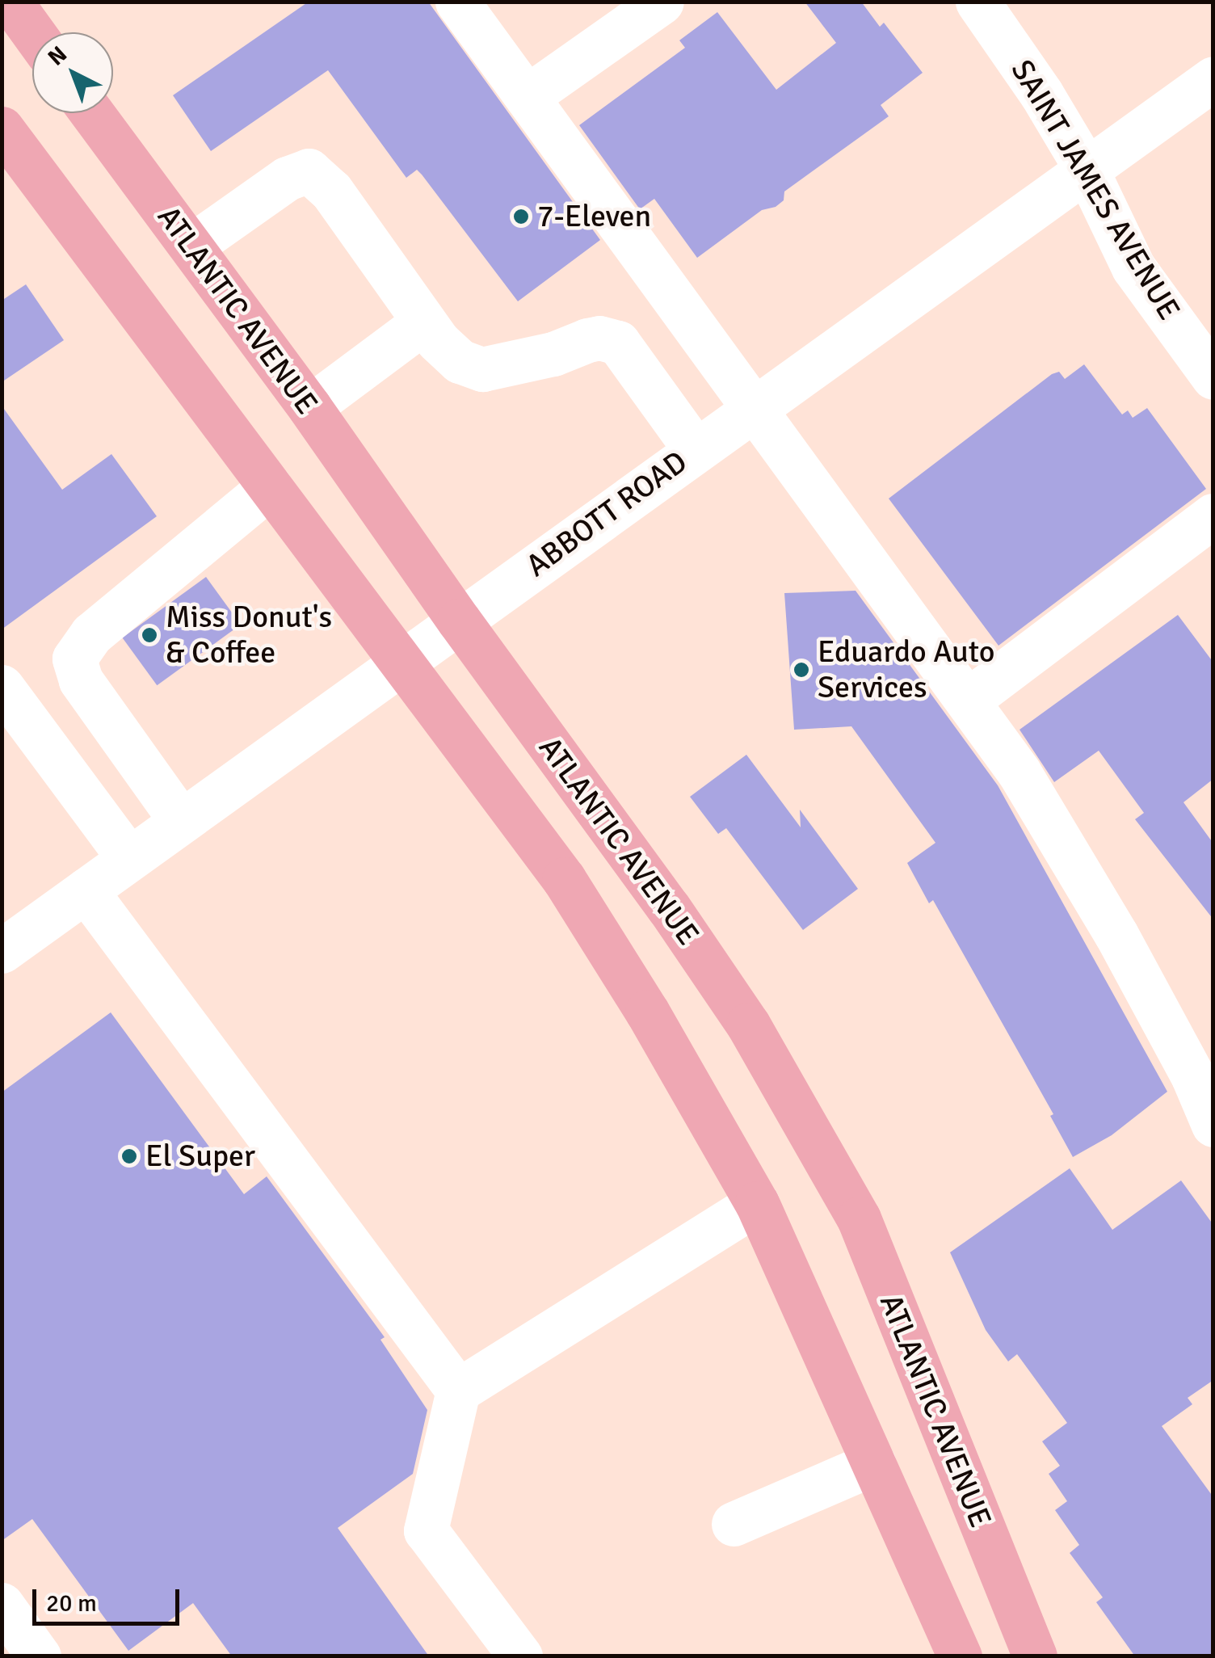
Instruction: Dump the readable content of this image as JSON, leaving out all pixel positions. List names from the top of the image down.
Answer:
{
  "streets": {
    "main road": ["ATLANTIC AVENUE"],
    "street": ["SAINT JAMES AVENUE", "ABBOTT ROAD"]
  },
  "crossings": [
    ["SAINT JAMES AVENUE", "ABBOTT ROAD"],
    ["ATLANTIC AVENUE", "ABBOTT ROAD"]
  ],
  "places": [
    "7-Eleven",
    "Miss Donut's & Coffee",
    "Eduardo Auto Services",
    "El Super"
  ],
  "scale_bar": "20 m",
  "north": "top left"
}
